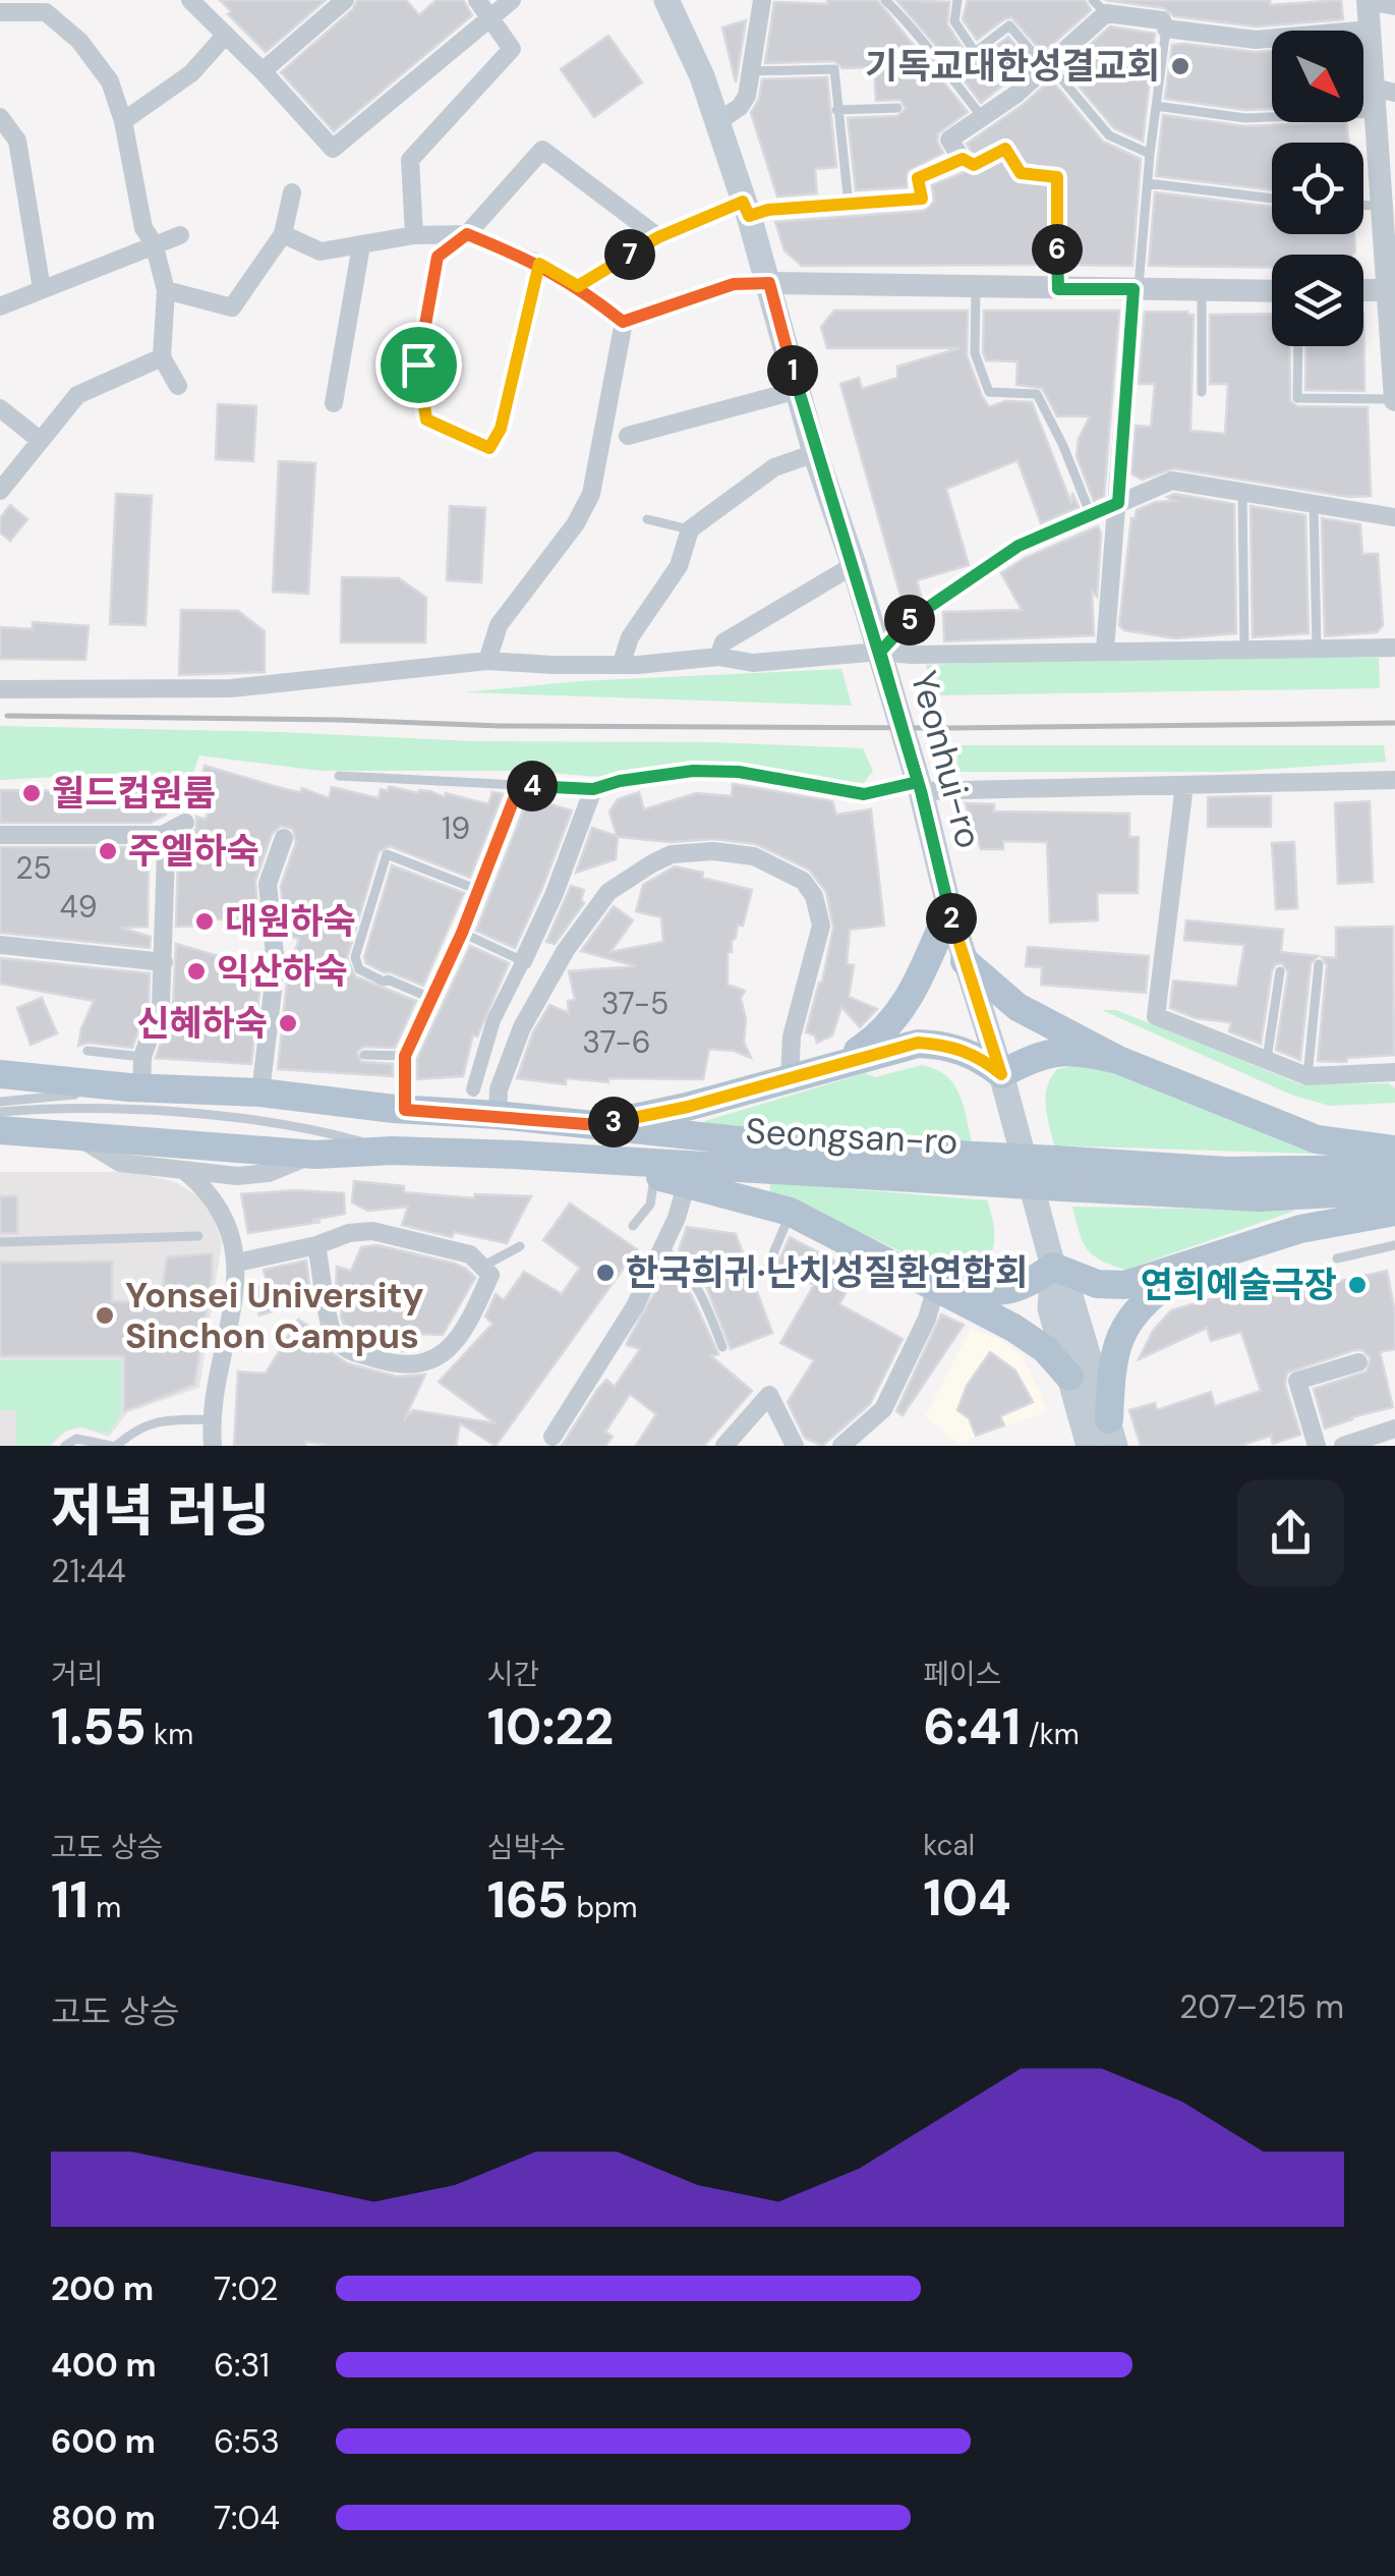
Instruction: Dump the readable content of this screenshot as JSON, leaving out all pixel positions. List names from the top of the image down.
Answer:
{
  "streets": {
    "main road": ["Yeonhui-ro", "Seongsan-ro"]
  },
  "places": [
    "기독교대한성결교회",
    "월드컵원룸",
    "주엘하숙",
    "대원하숙",
    "익산하숙",
    "신혜하숙",
    "한국희귀·난치성질환연합회",
    "연희예술극장",
    "Yonsei University Sinchon Campus"
  ],
  "house_numbers": [
    "19",
    "25",
    "49",
    "37-5",
    "37-6"
  ],
  "north": "bottom right",
  "page": {
    "pins": [
      "6",
      "7",
      "1",
      "5",
      "4",
      "2",
      "3"
    ],
    "heading": ["저녁 러닝", "21:44"],
    "stats": [
      ["거리", "1.55 km"],
      ["시간", "10:22"],
      ["페이스", "6:41 /km"],
      ["고도 상승", "11 m"],
      ["심박수", "165 bpm"],
      ["kcal", "104"]
    ],
    "chart": ["고도 상승", "207–215 m"],
    "list": [
      {
        "name": "200 m",
        "note": "7:02"
      },
      {
        "name": "400 m",
        "note": "6:31"
      },
      {
        "name": "600 m",
        "note": "6:53"
      },
      {
        "name": "800 m",
        "note": "7:04"
      }
    ]
  }
}
